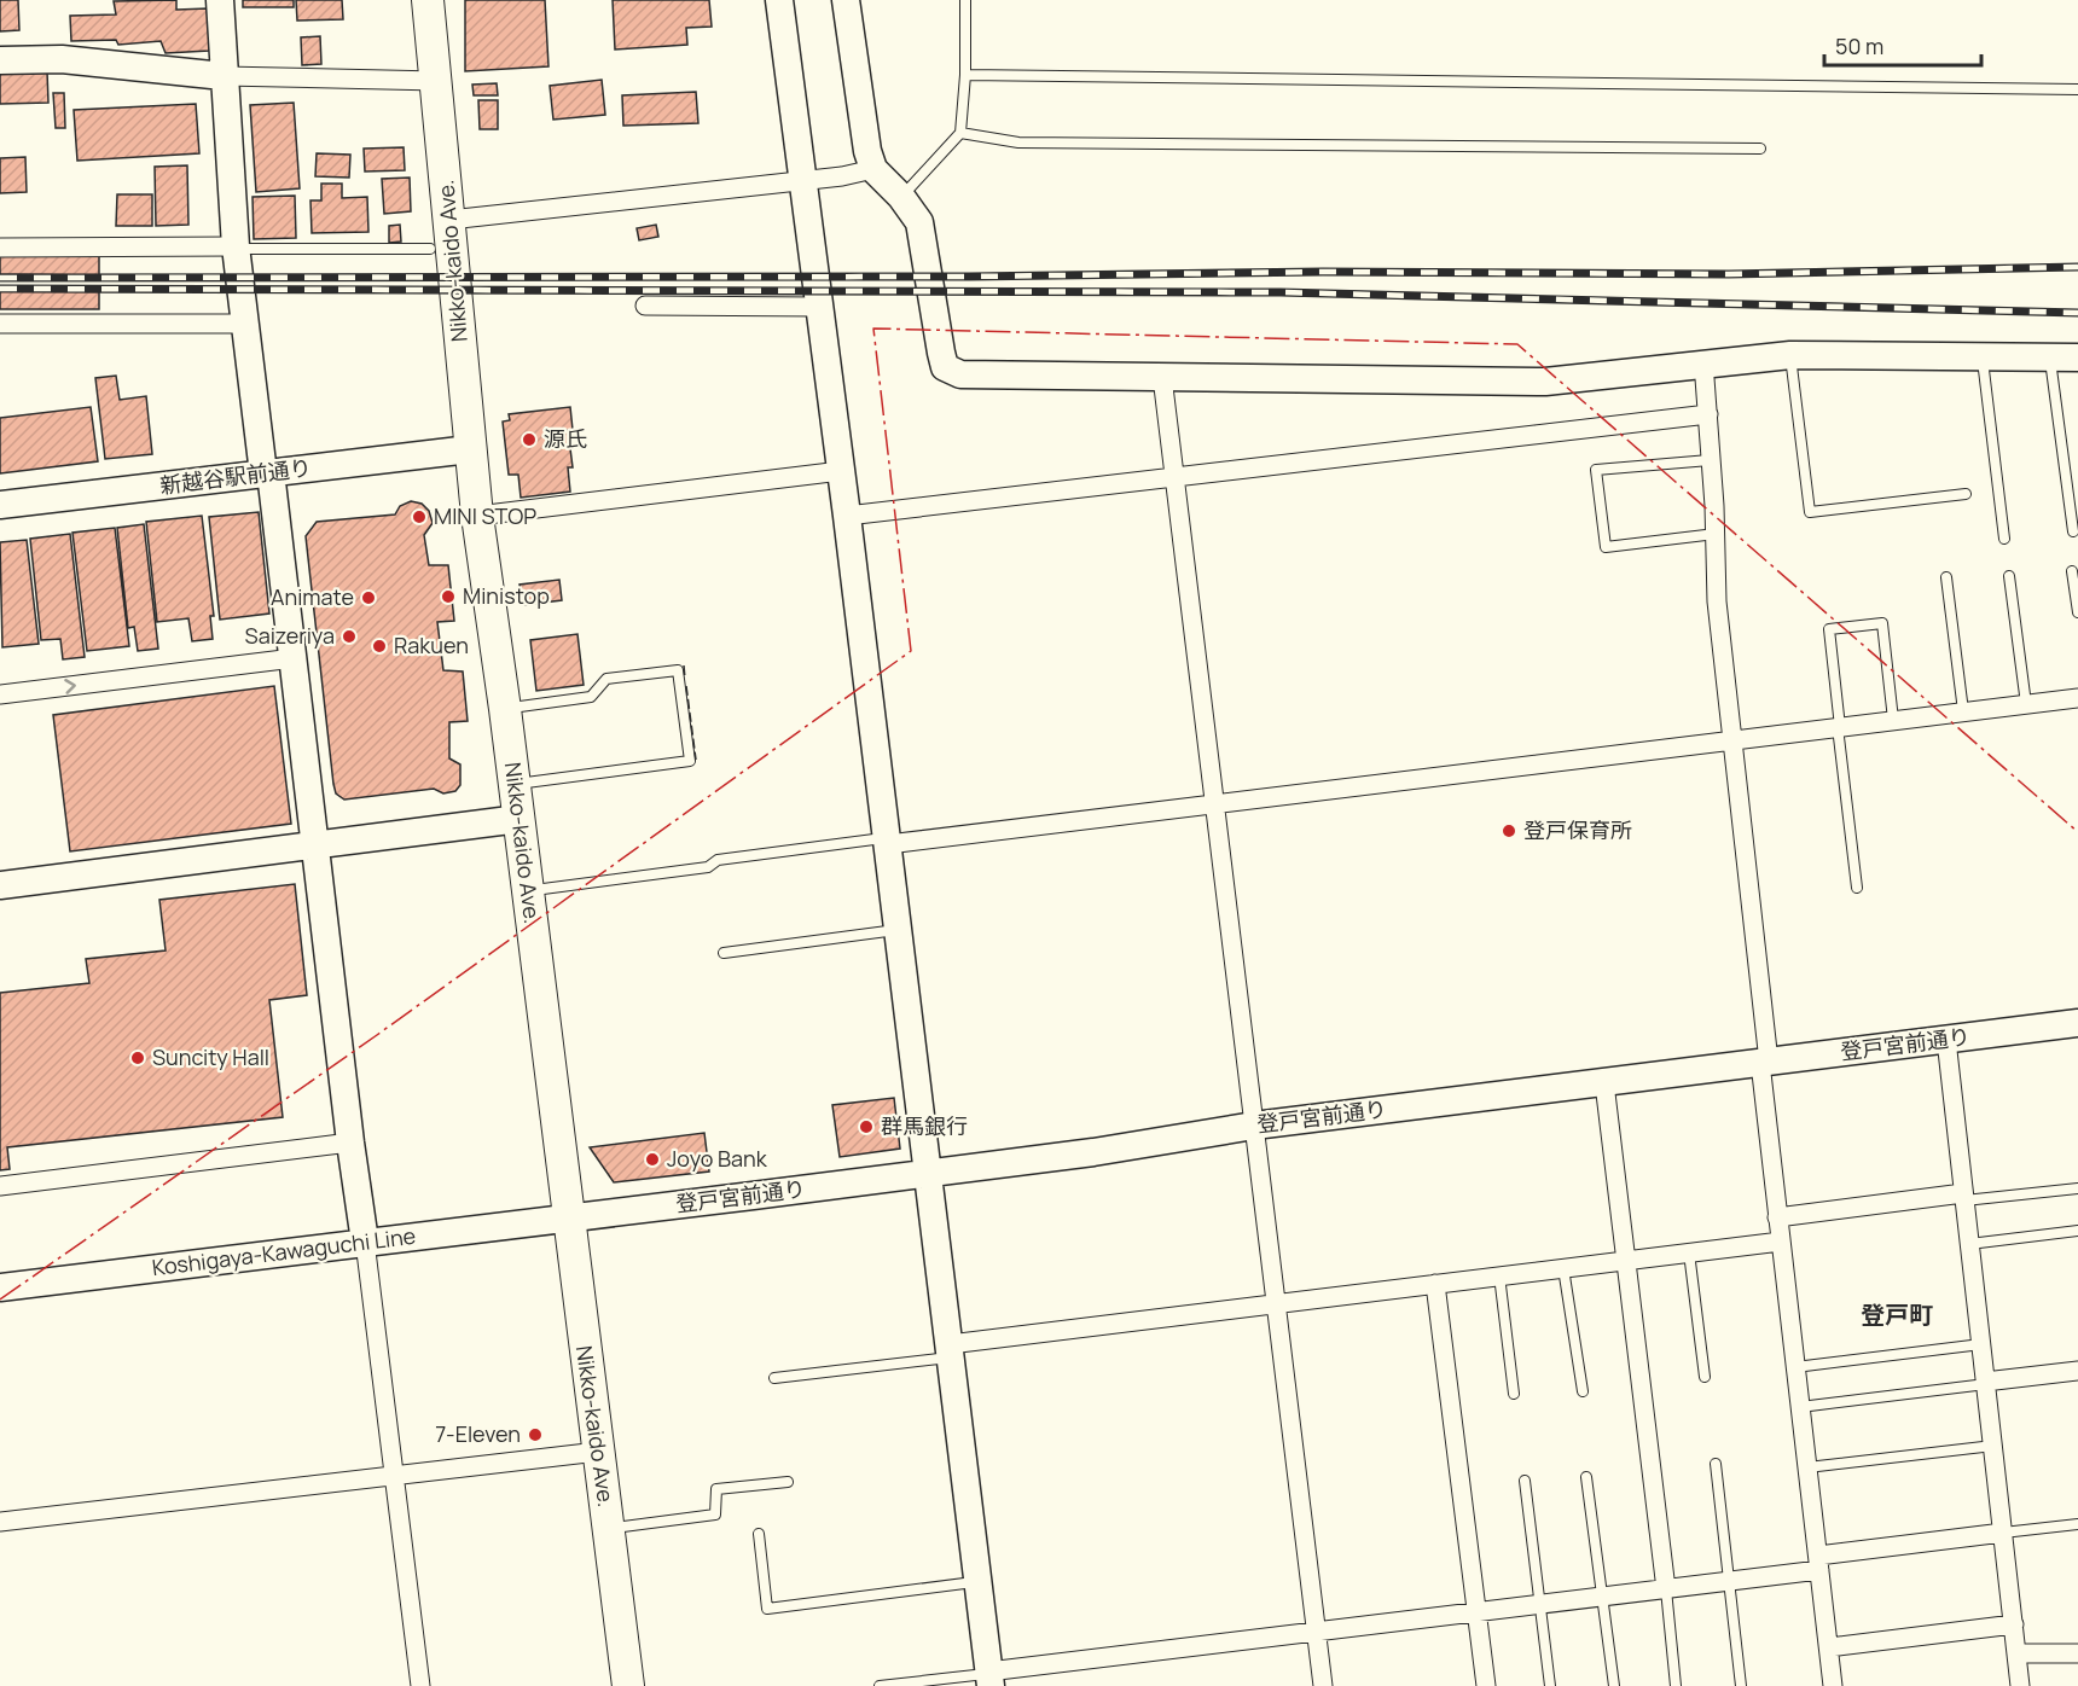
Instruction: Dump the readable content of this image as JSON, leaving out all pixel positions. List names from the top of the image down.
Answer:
{
  "streets": {
    "main road": ["Nikko-kaido Ave."],
    "street": ["新越谷駅前通り", "登戸宮前通り", "Koshigaya-Kawaguchi Line"]
  },
  "crossings": [
    ["Nikko-kaido Ave.", "新越谷駅前通り"],
    ["Nikko-kaido Ave.", "登戸宮前通り"],
    ["Nikko-kaido Ave.", "Koshigaya-Kawaguchi Line"],
    ["登戸宮前通り", "Koshigaya-Kawaguchi Line"]
  ],
  "districts": ["登戸町"],
  "places": [
    "源氏",
    "MINI STOP",
    "Ministop",
    "Animate",
    "Saizeriya",
    "Rakuen",
    "登戸保育所",
    "Suncity Hall",
    "群馬銀行",
    "Joyo Bank",
    "7-Eleven"
  ],
  "scale_bar": "50 m"
}
